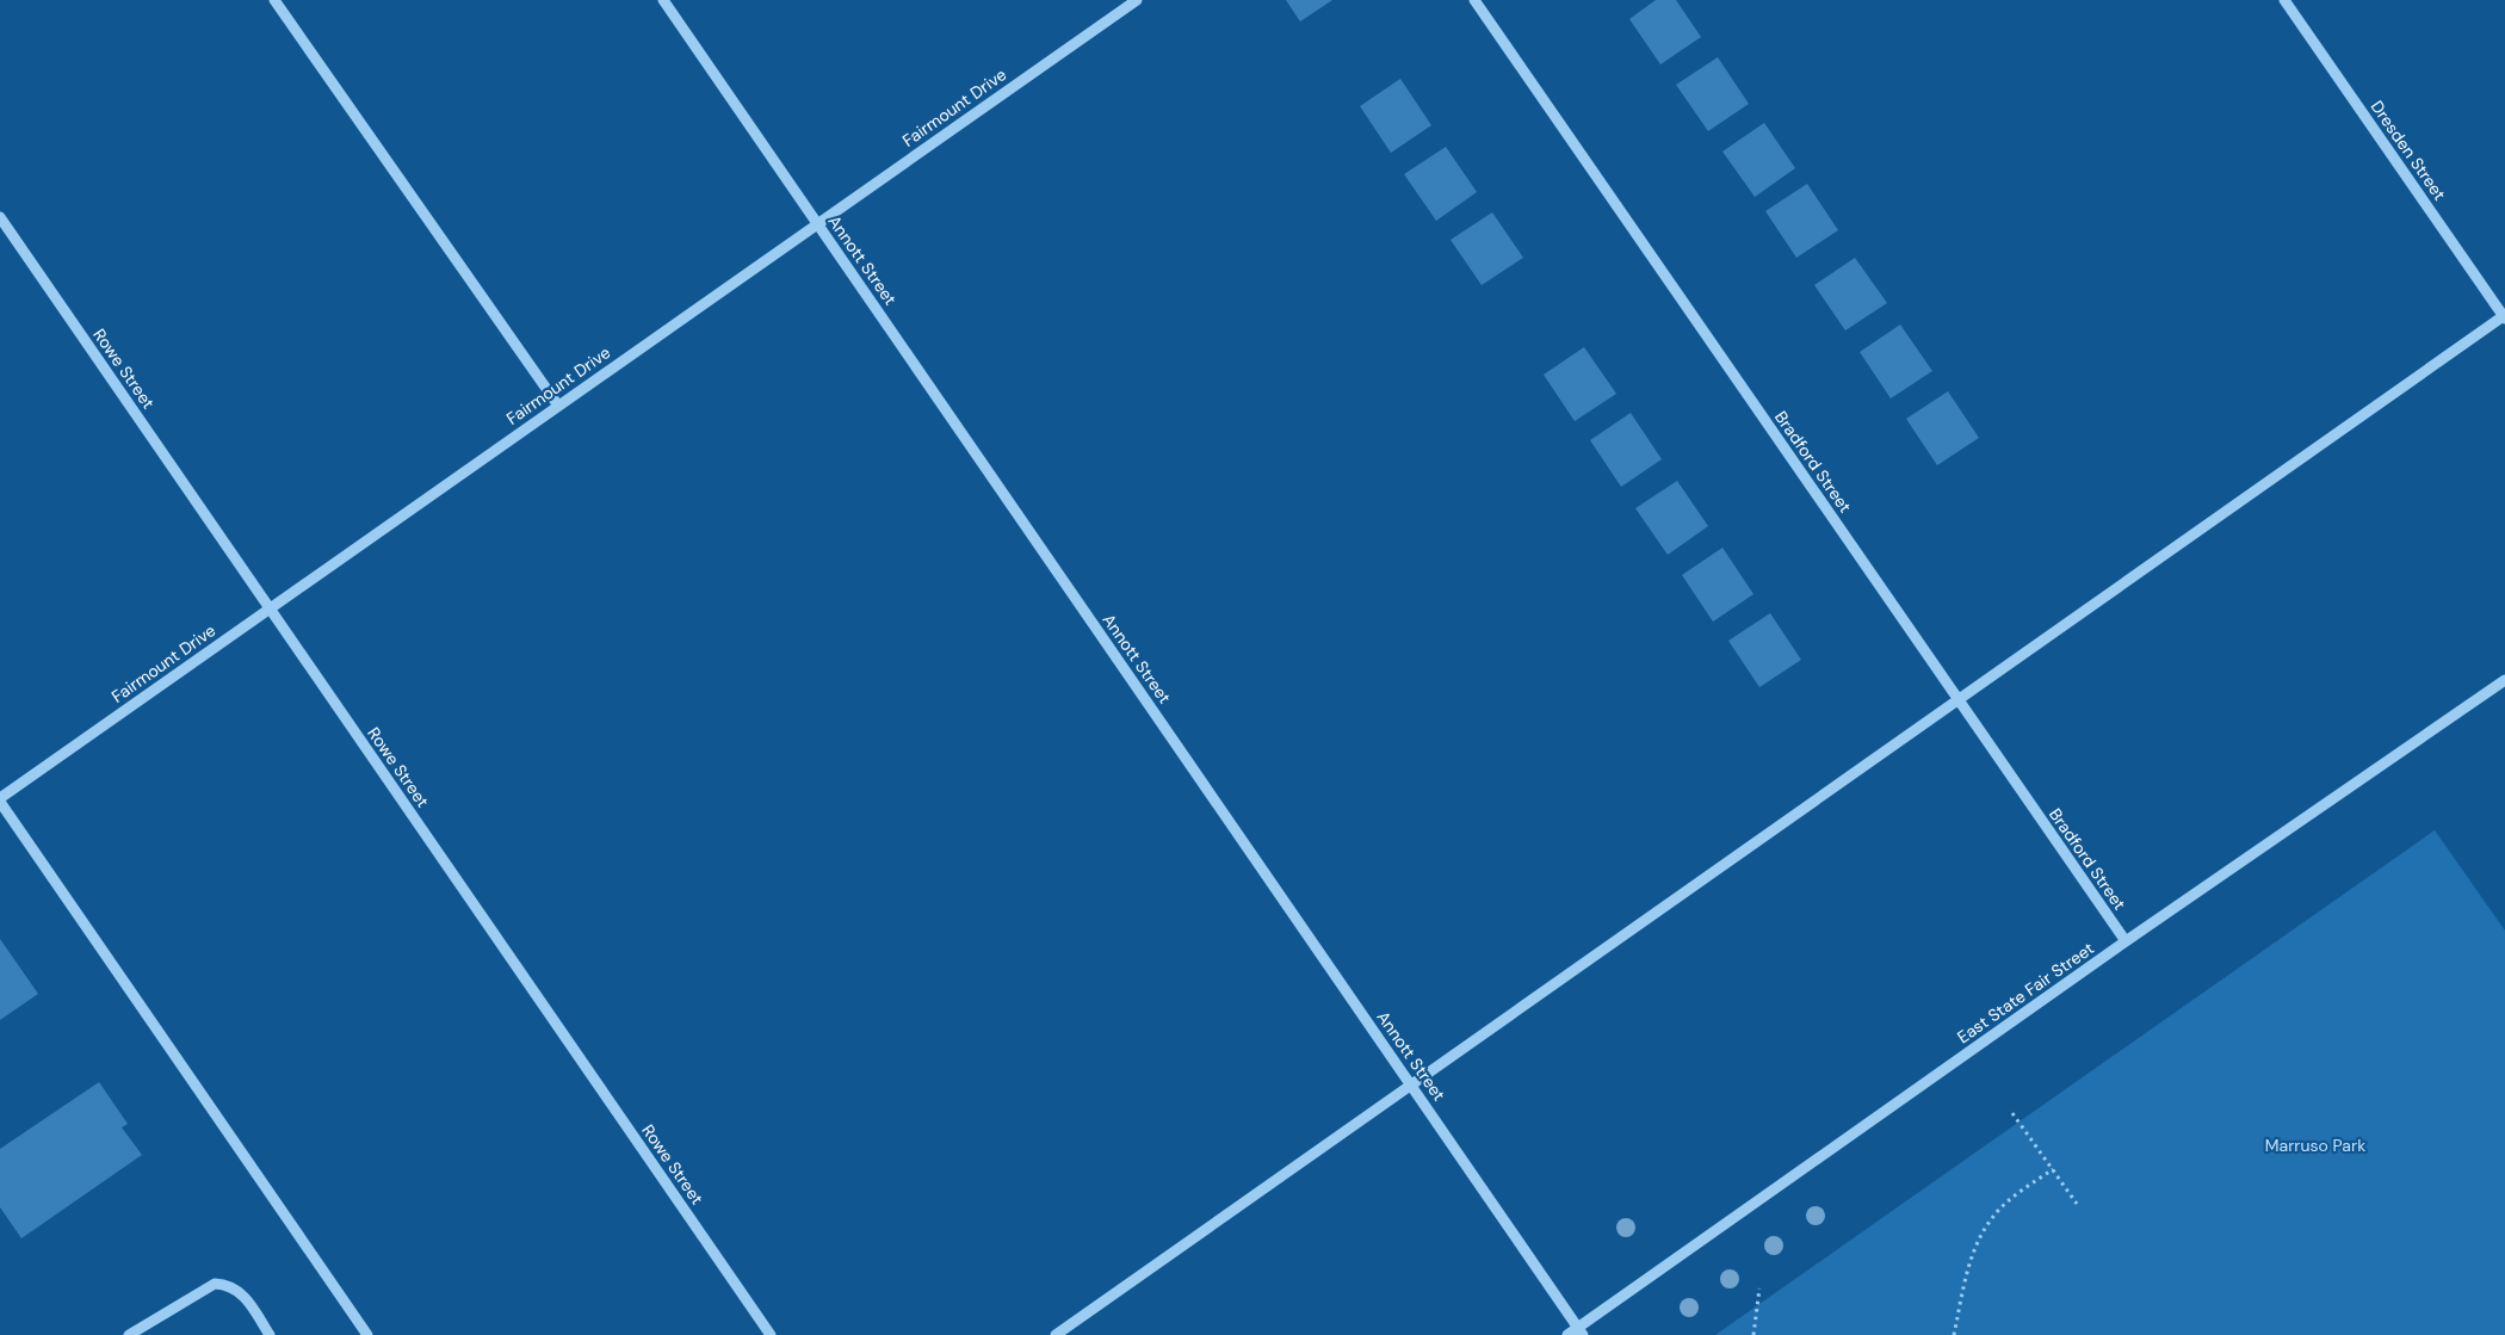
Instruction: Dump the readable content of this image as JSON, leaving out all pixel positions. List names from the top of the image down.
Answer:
{
  "streets": {
    "street": [
      "Fairmount Drive",
      "Dresden Street",
      "Annott Street",
      "Rowe Street",
      "Bradford Street",
      "East State Fair Street"
    ]
  },
  "crossings": [
    ["Fairmount Drive", "Annott Street"],
    ["Fairmount Drive", "Rowe Street"],
    ["Annott Street", "East State Fair Street"],
    ["Bradford Street", "East State Fair Street"]
  ],
  "parks": ["Marruso Park"]
}
